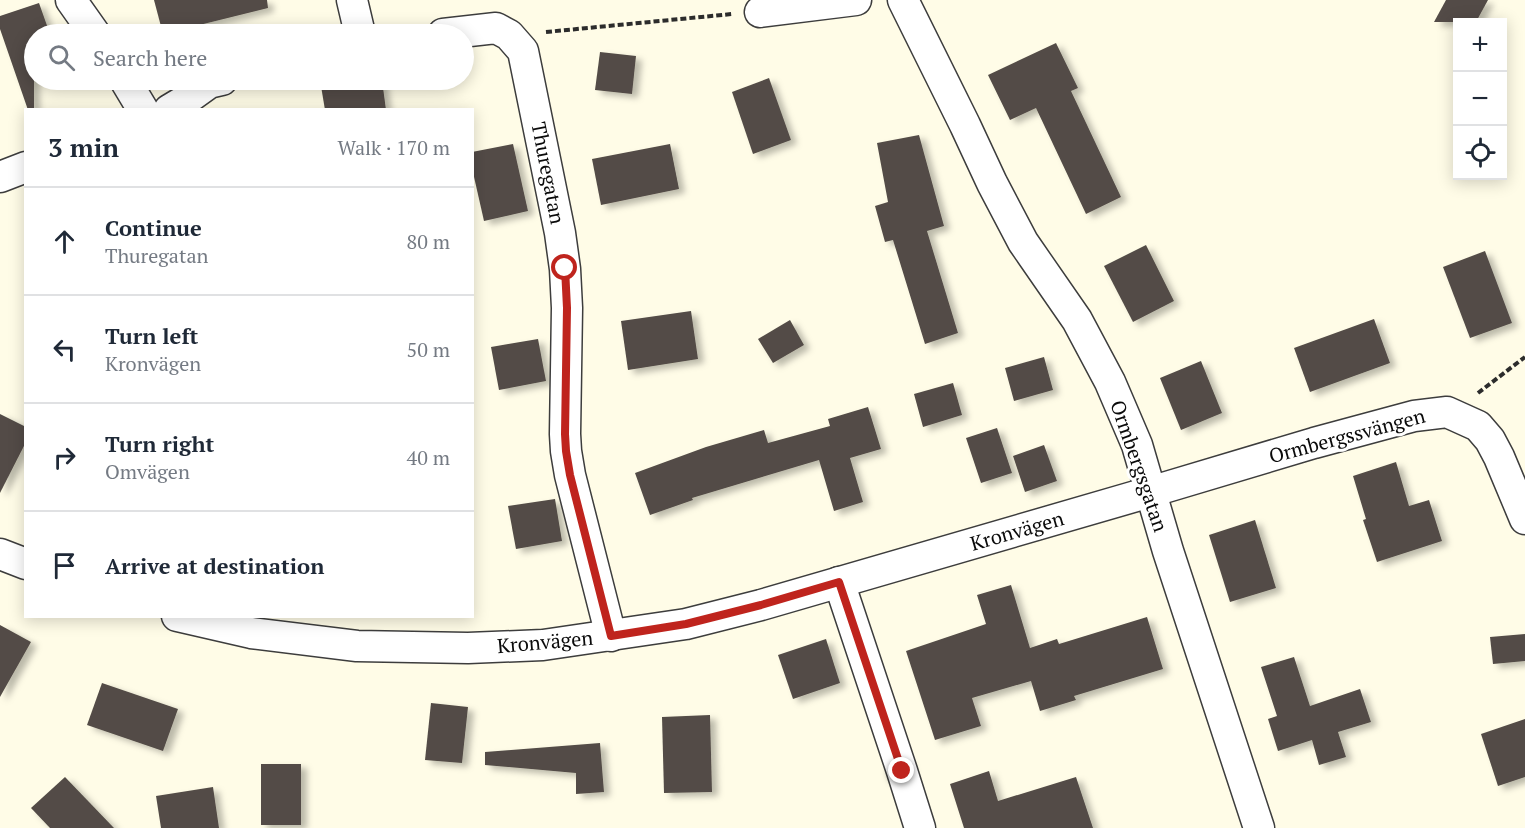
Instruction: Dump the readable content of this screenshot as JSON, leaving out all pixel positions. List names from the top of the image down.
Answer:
{
  "streets": {
    "street": [
      "Thuregatan",
      "Ormbergssvängen",
      "Ormbergsgatan",
      "Kronvägen"
    ]
  },
  "crossings": [
    ["Thuregatan", "Kronvägen"],
    ["Ormbergssvängen", "Ormbergsgatan"],
    ["Ormbergssvängen", "Kronvägen"],
    ["Ormbergsgatan", "Kronvägen"]
  ],
  "page": {
    "map_buttons": ["+", "−"],
    "search": "Search here",
    "heading": ["3 min", "Walk · 170 m"],
    "list": [
      ["Continue", "Thuregatan", "80 m"],
      ["Turn left", "Kronvägen", "50 m"],
      ["Turn right", "Omvägen", "40 m"],
      "Arrive at destination"
    ]
  }
}
